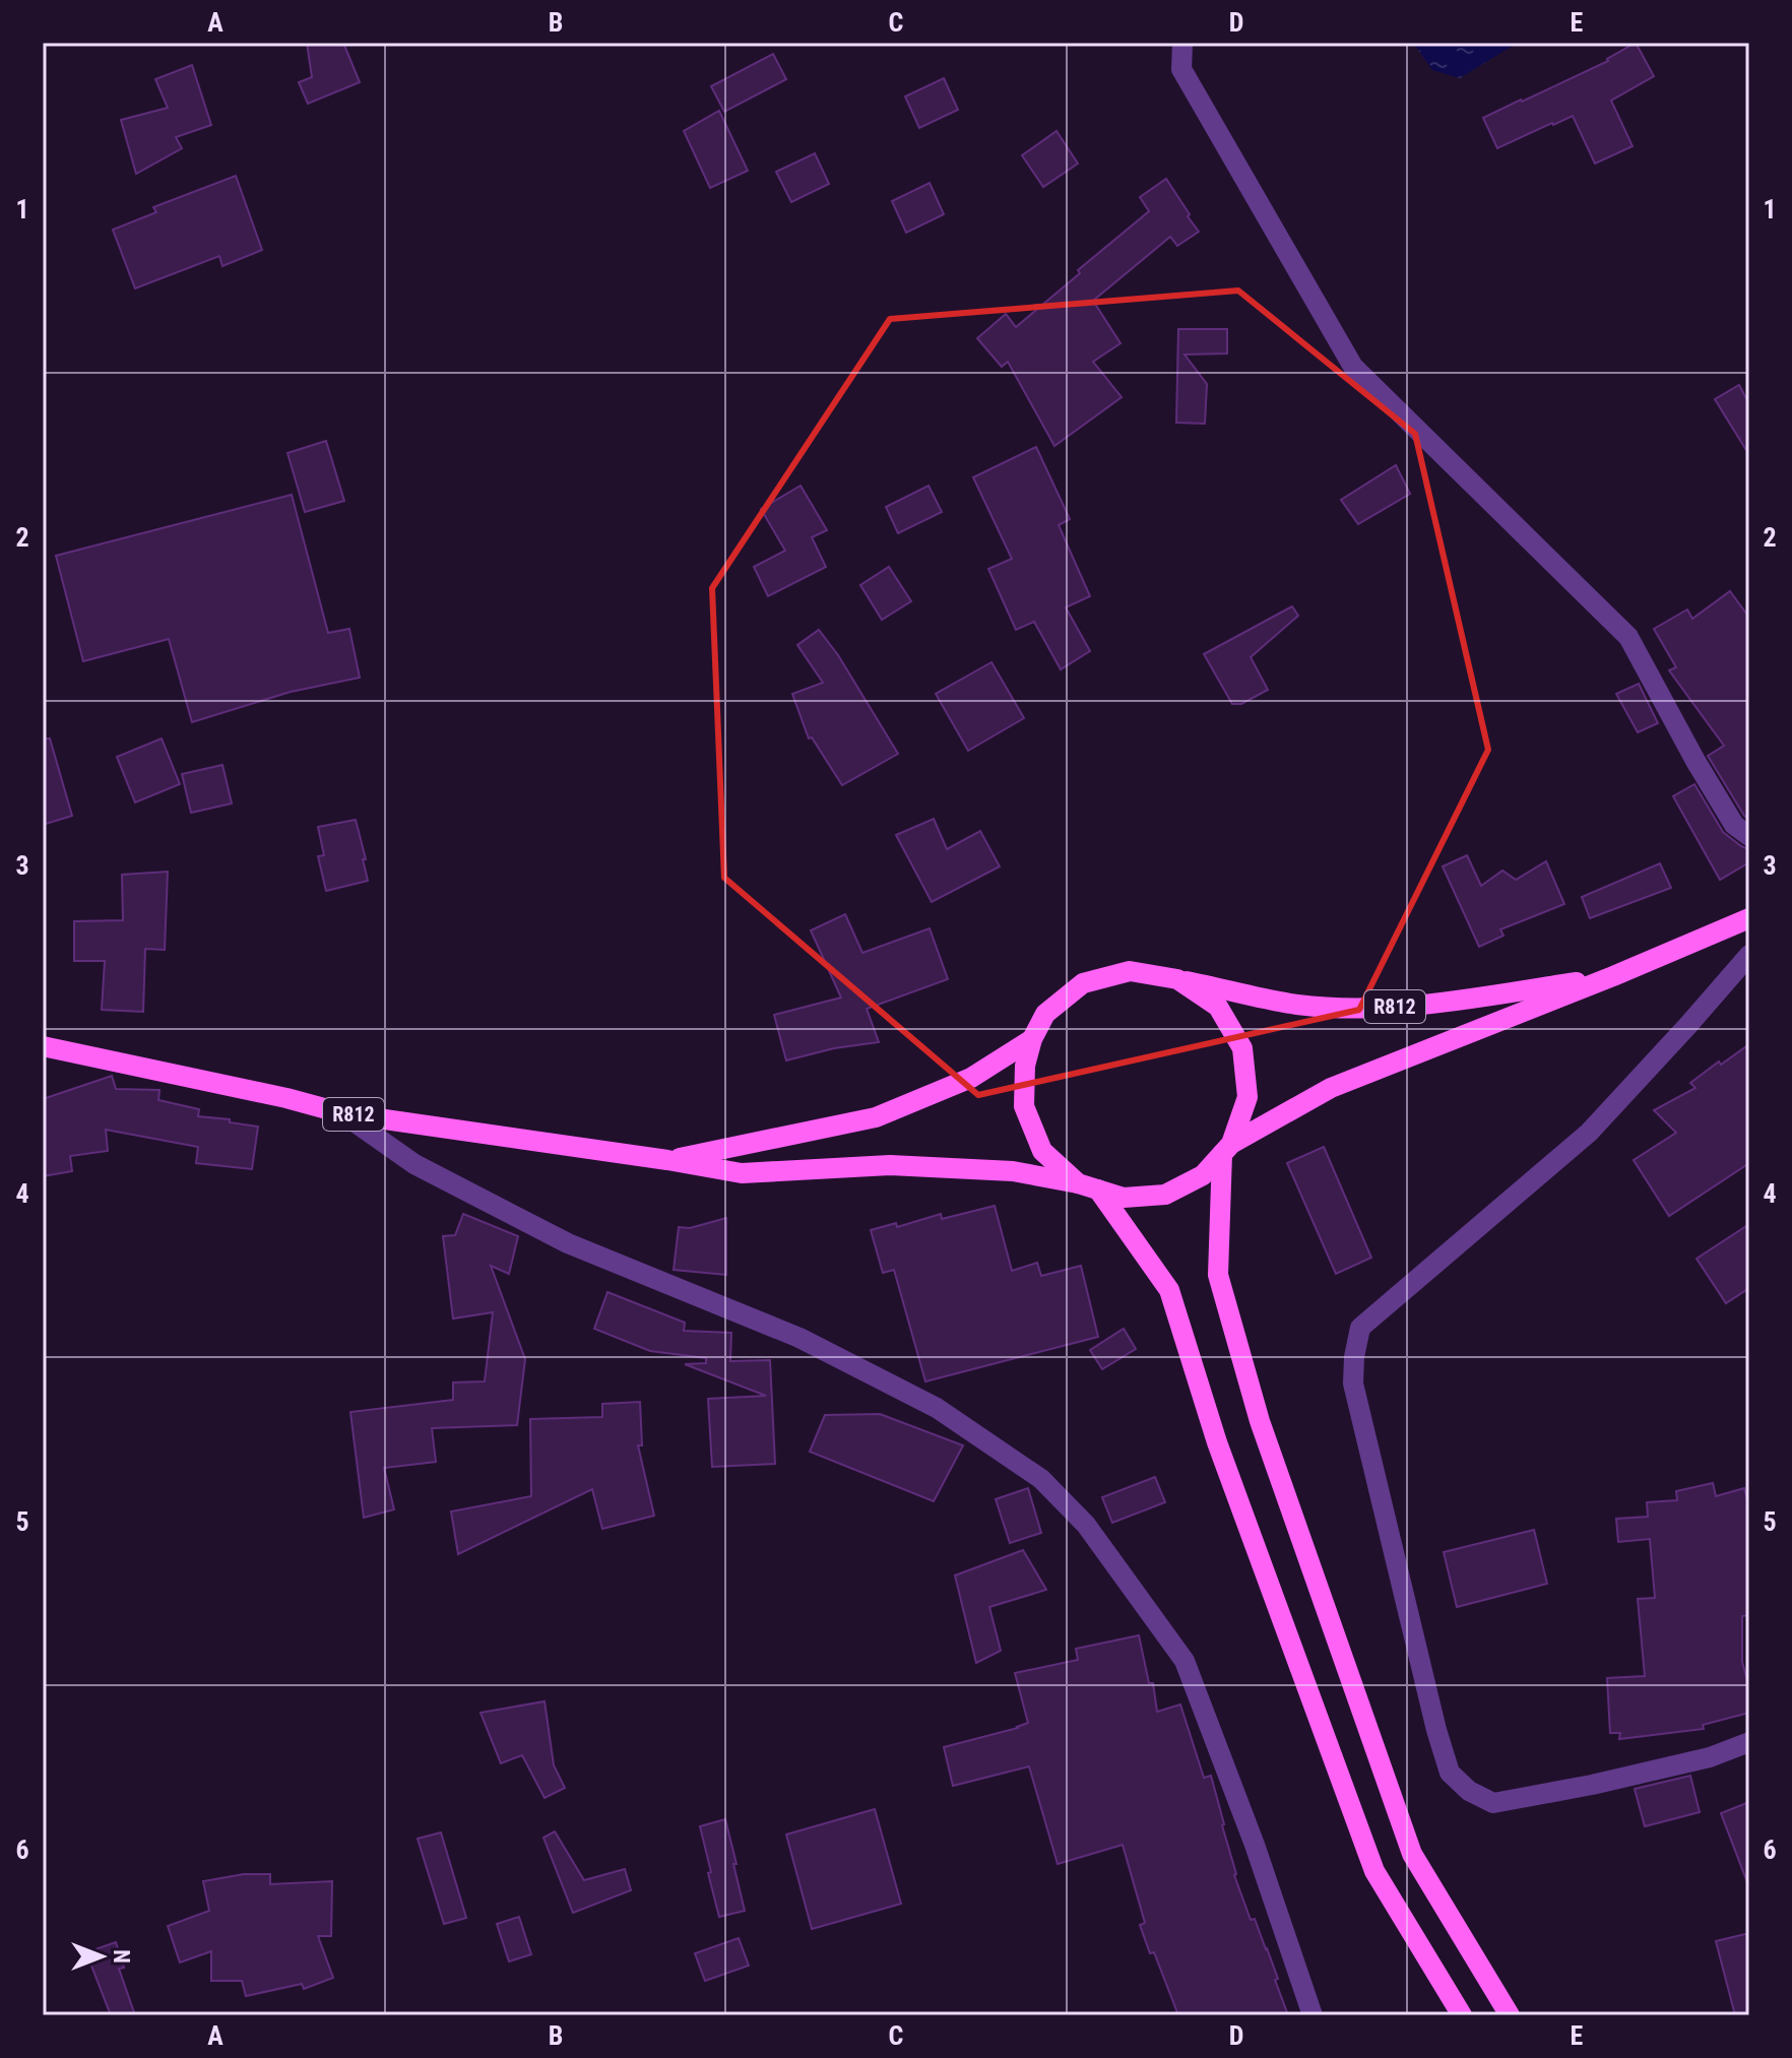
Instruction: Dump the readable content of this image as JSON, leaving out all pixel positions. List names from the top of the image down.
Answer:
{
  "streets": {
    "main road": ["R812"]
  },
  "north": "right",
  "grid": {
    "columns": [
      "A",
      "B",
      "C",
      "D",
      "E"
    ],
    "rows": [
      "1",
      "2",
      "3",
      "4",
      "5",
      "6"
    ]
  }
}
